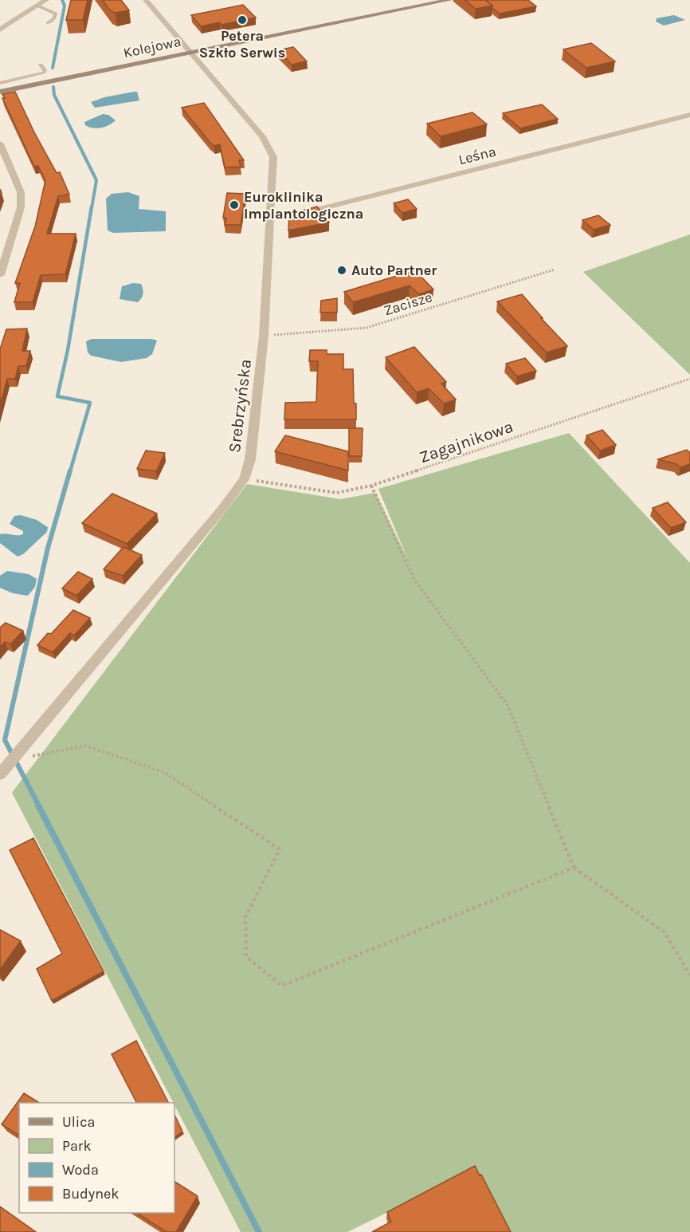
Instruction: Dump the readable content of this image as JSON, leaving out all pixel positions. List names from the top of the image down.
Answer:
{
  "streets": {
    "street": ["Kolejowa", "Leśna", "Srebrzyńska"],
    "path": ["Zacisze", "Zagajnikowa"]
  },
  "crossings": [
    ["Kolejowa", "Srebrzyńska"],
    ["Leśna", "Srebrzyńska"],
    ["Zacisze", "Srebrzyńska"],
    ["Srebrzyńska", "Zagajnikowa"]
  ],
  "places": ["Petera Szkło Serwis", "Euroklinika Implantologiczna", "Auto Partner"],
  "legend": [
    "Ulica",
    "Park",
    "Woda",
    "Budynek"
  ]
}
